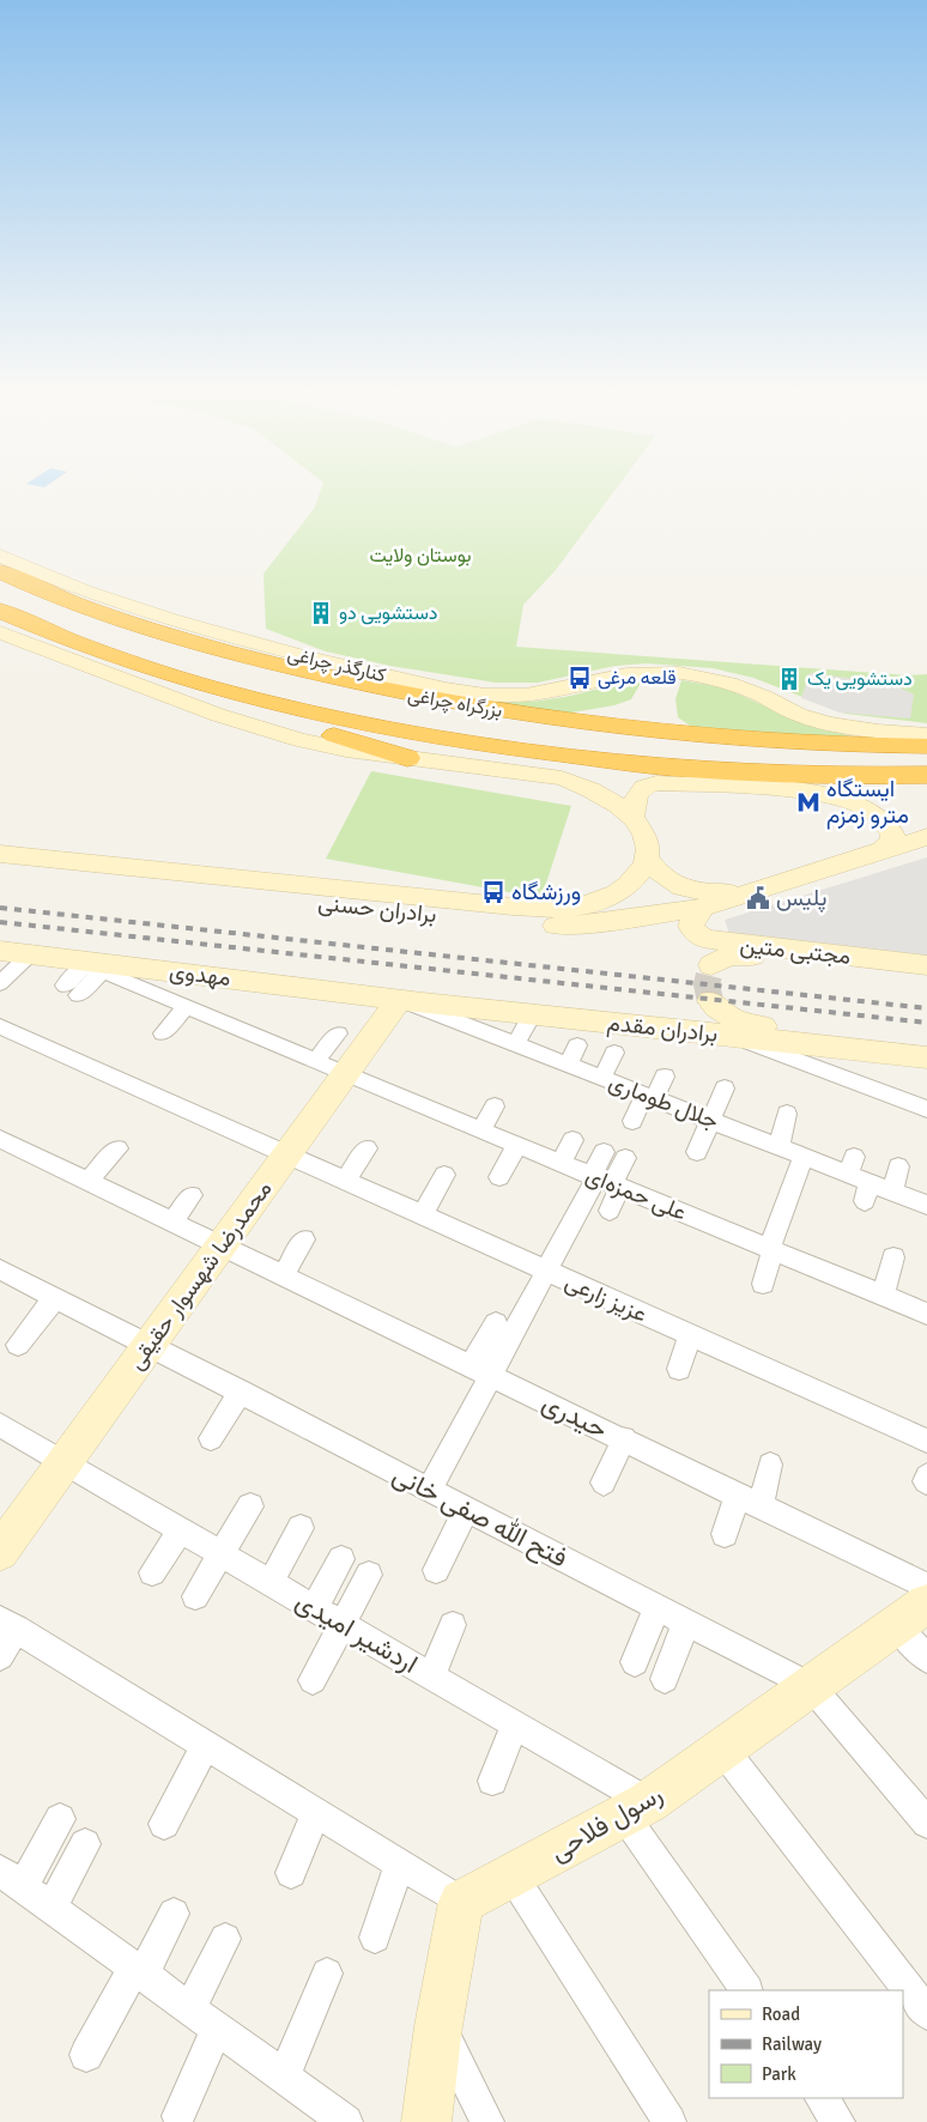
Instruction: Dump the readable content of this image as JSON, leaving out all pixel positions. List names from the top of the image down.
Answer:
{
  "streets": {
    "highway": ["بزرگراه چراغی"],
    "main road": [
      "کنارگذر چراغی",
      "برادران حسنی",
      "مجتبی متین",
      "مهدوی",
      "برادران مقدم",
      "محمدرضا شهسوار حقیقی",
      "رسول فلاحی"
    ],
    "street": [
      "جلال طوماری",
      "علی حمزه‌ای",
      "عزیز زارعی",
      "حیدری",
      "فتح الله صفی خانی",
      "اردشیر امیدی"
    ]
  },
  "crossings": [
    ["برادران حسنی", "مجتبی متین"],
    ["مهدوی", "برادران مقدم"],
    ["مهدوی", "جلال طوماری"],
    ["مهدوی", "علی حمزه‌ای"],
    ["مهدوی", "محمدرضا شهسوار حقیقی"],
    ["برادران مقدم", "جلال طوماری"],
    ["برادران مقدم", "محمدرضا شهسوار حقیقی"],
    ["جلال طوماری", "محمدرضا شهسوار حقیقی"],
    ["علی حمزه‌ای", "محمدرضا شهسوار حقیقی"],
    ["محمدرضا شهسوار حقیقی", "عزیز زارعی"],
    ["محمدرضا شهسوار حقیقی", "حیدری"],
    ["محمدرضا شهسوار حقیقی", "فتح الله صفی خانی"],
    ["محمدرضا شهسوار حقیقی", "اردشیر امیدی"],
    ["فتح الله صفی خانی", "رسول فلاحی"],
    ["اردشیر امیدی", "رسول فلاحی"]
  ],
  "parks": ["بوستان ولایت"],
  "places": {
    "building": ["دستشویی دو", "دستشویی یک"],
    "bus stop": ["قلعه مرغی", "ورزشگاه"],
    "metro station": ["ایستگاه مترو زمزم"],
    "public building": ["پلیس"]
  },
  "legend": ["Road", "Railway", "Park"]
}
